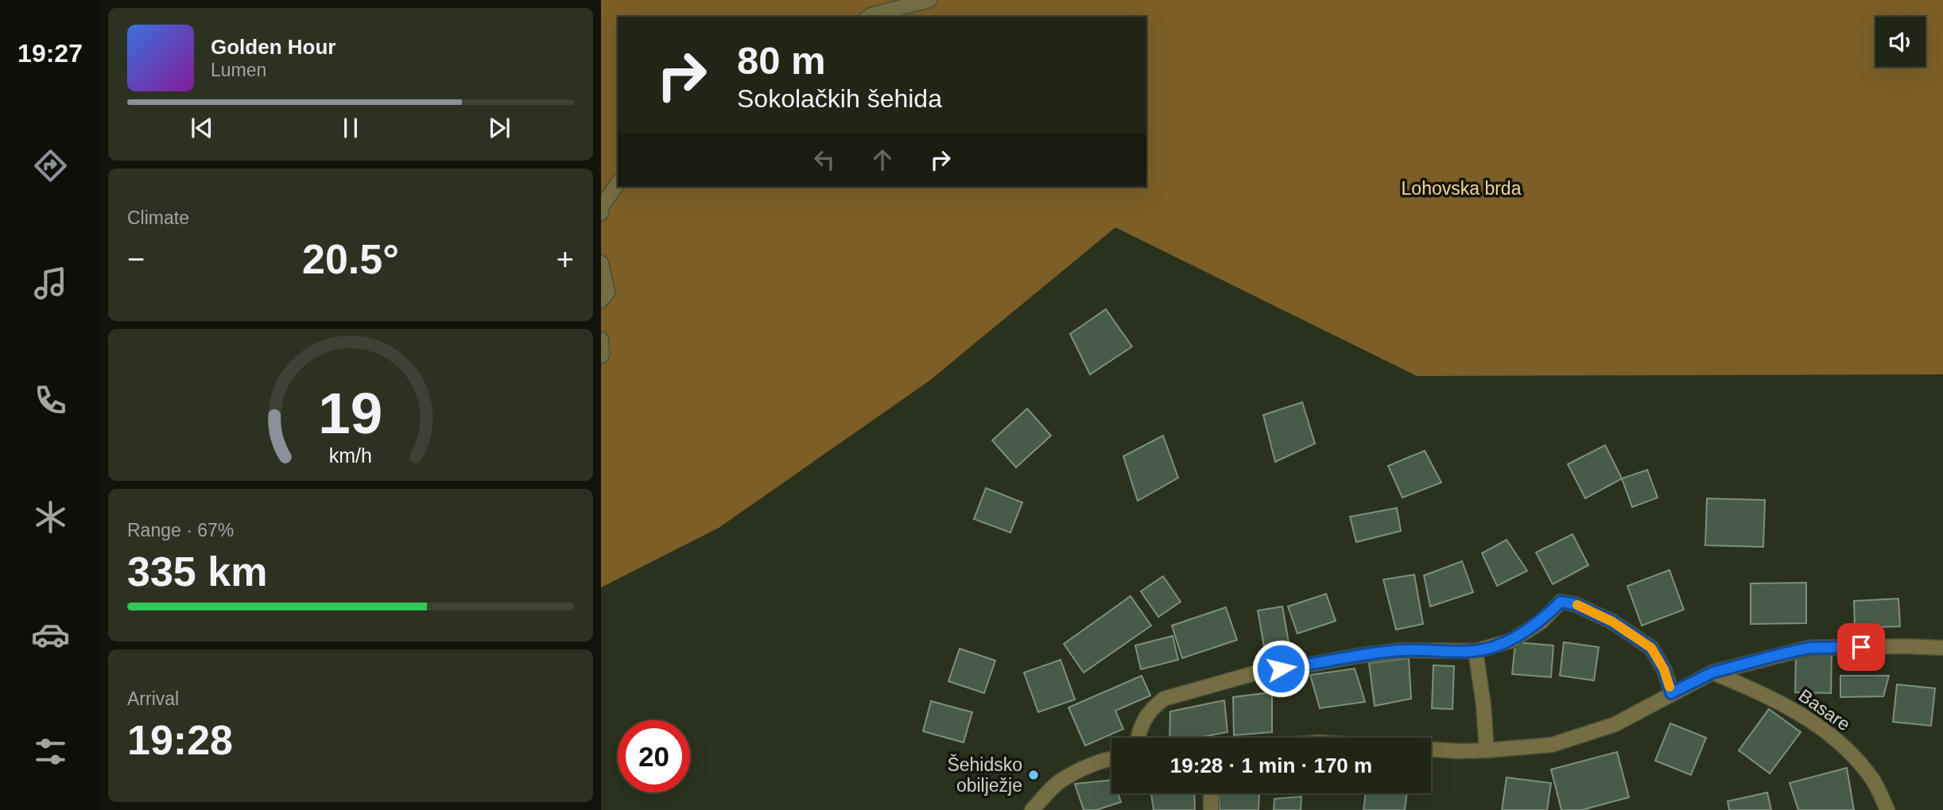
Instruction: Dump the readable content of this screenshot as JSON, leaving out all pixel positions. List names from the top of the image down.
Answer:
{
  "streets": {
    "street": ["Basare"]
  },
  "parks": ["Lohovska brda"],
  "places": ["Šehidsko obilježje"],
  "page": {
    "tabs": "19:27",
    "turn": ["80 m", "Sokolačkih šehida"],
    "song": ["Golden Hour", "Lumen"],
    "tile": [
      "Climate",
      ["Range · 67%", "335 km"],
      ["Arrival", "19:28"]
    ],
    "heat": ["−", "20.5°", "+"],
    "limit": "20",
    "trip": "19:28 · 1 min · 170 m",
    "gauge": ["19", "km/h"]
  }
}
